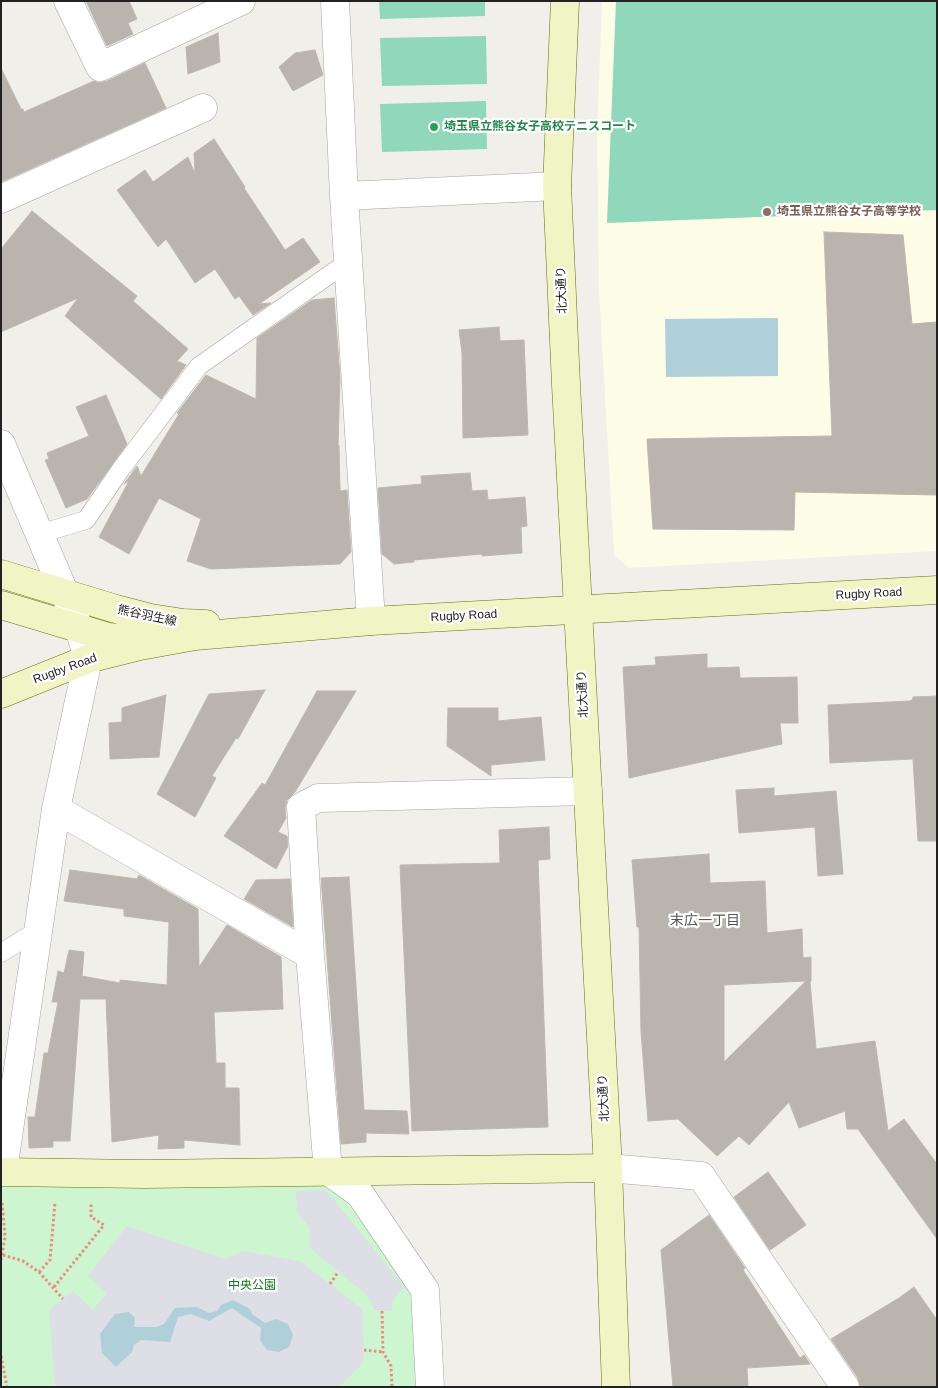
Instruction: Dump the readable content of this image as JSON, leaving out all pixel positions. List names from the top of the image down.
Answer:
{
  "streets": {
    "street": ["北大通り", "Rugby Road", "熊谷羽生線"]
  },
  "crossings": [
    ["北大通り", "Rugby Road"],
    ["Rugby Road", "熊谷羽生線"]
  ],
  "districts": ["末広一丁目"],
  "parks": ["中央公園"],
  "places": ["埼玉県立熊谷女子高校テニスコート", "埼玉県立熊谷女子高等学校"]
}
